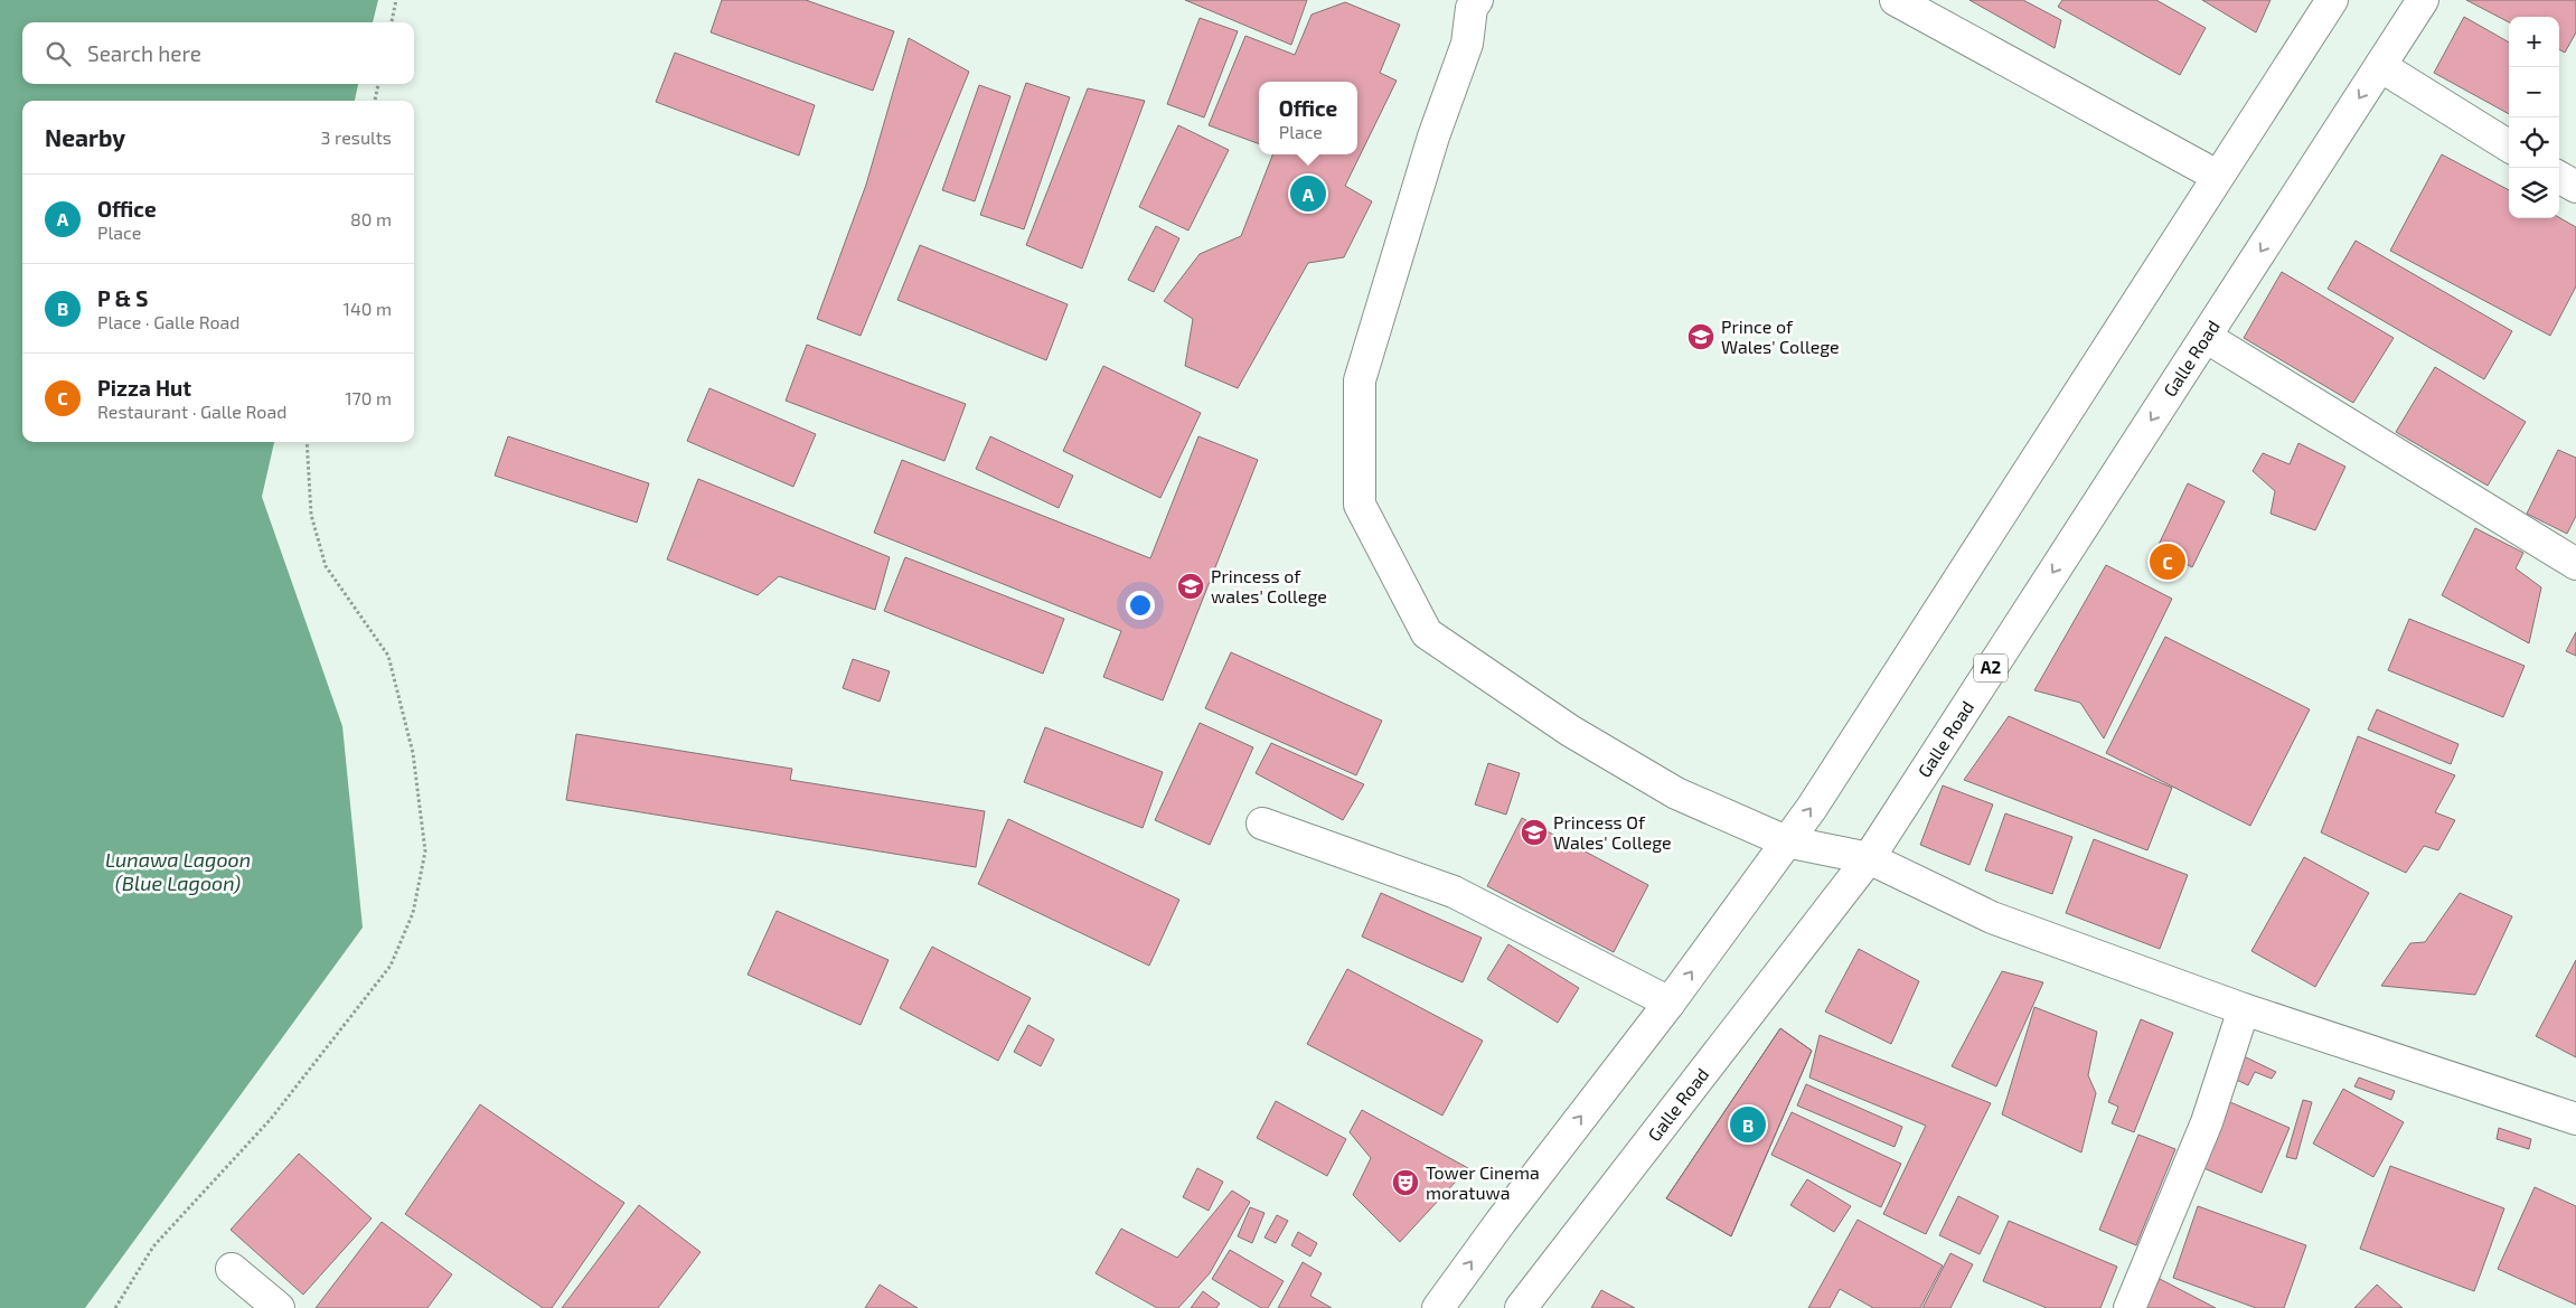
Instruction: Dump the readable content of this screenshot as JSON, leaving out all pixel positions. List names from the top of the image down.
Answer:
{
  "streets": {
    "main road": ["Galle Road", "A2"]
  },
  "water": ["Lunawa Lagoon (Blue Lagoon)"],
  "places": {
    "school or university": ["Prince of Wales' College", "Princess of wales' College", "Princess Of Wales' College"],
    "theatre": ["Tower Cinema moratuwa"]
  },
  "page": {
    "map_buttons": ["+", "−"],
    "search": "Search here",
    "popup": ["Office", "Place"],
    "heading": ["Nearby", "3 results"],
    "pins": ["A", "C", "B"],
    "list": [
      {
        "mark": "A",
        "name": "Office",
        "note": "Place",
        "value": "80 m"
      },
      {
        "mark": "B",
        "name": "P & S",
        "note": "Place · Galle Road",
        "value": "140 m"
      },
      {
        "mark": "C",
        "name": "Pizza Hut",
        "note": "Restaurant · Galle Road",
        "value": "170 m"
      }
    ]
  }
}
